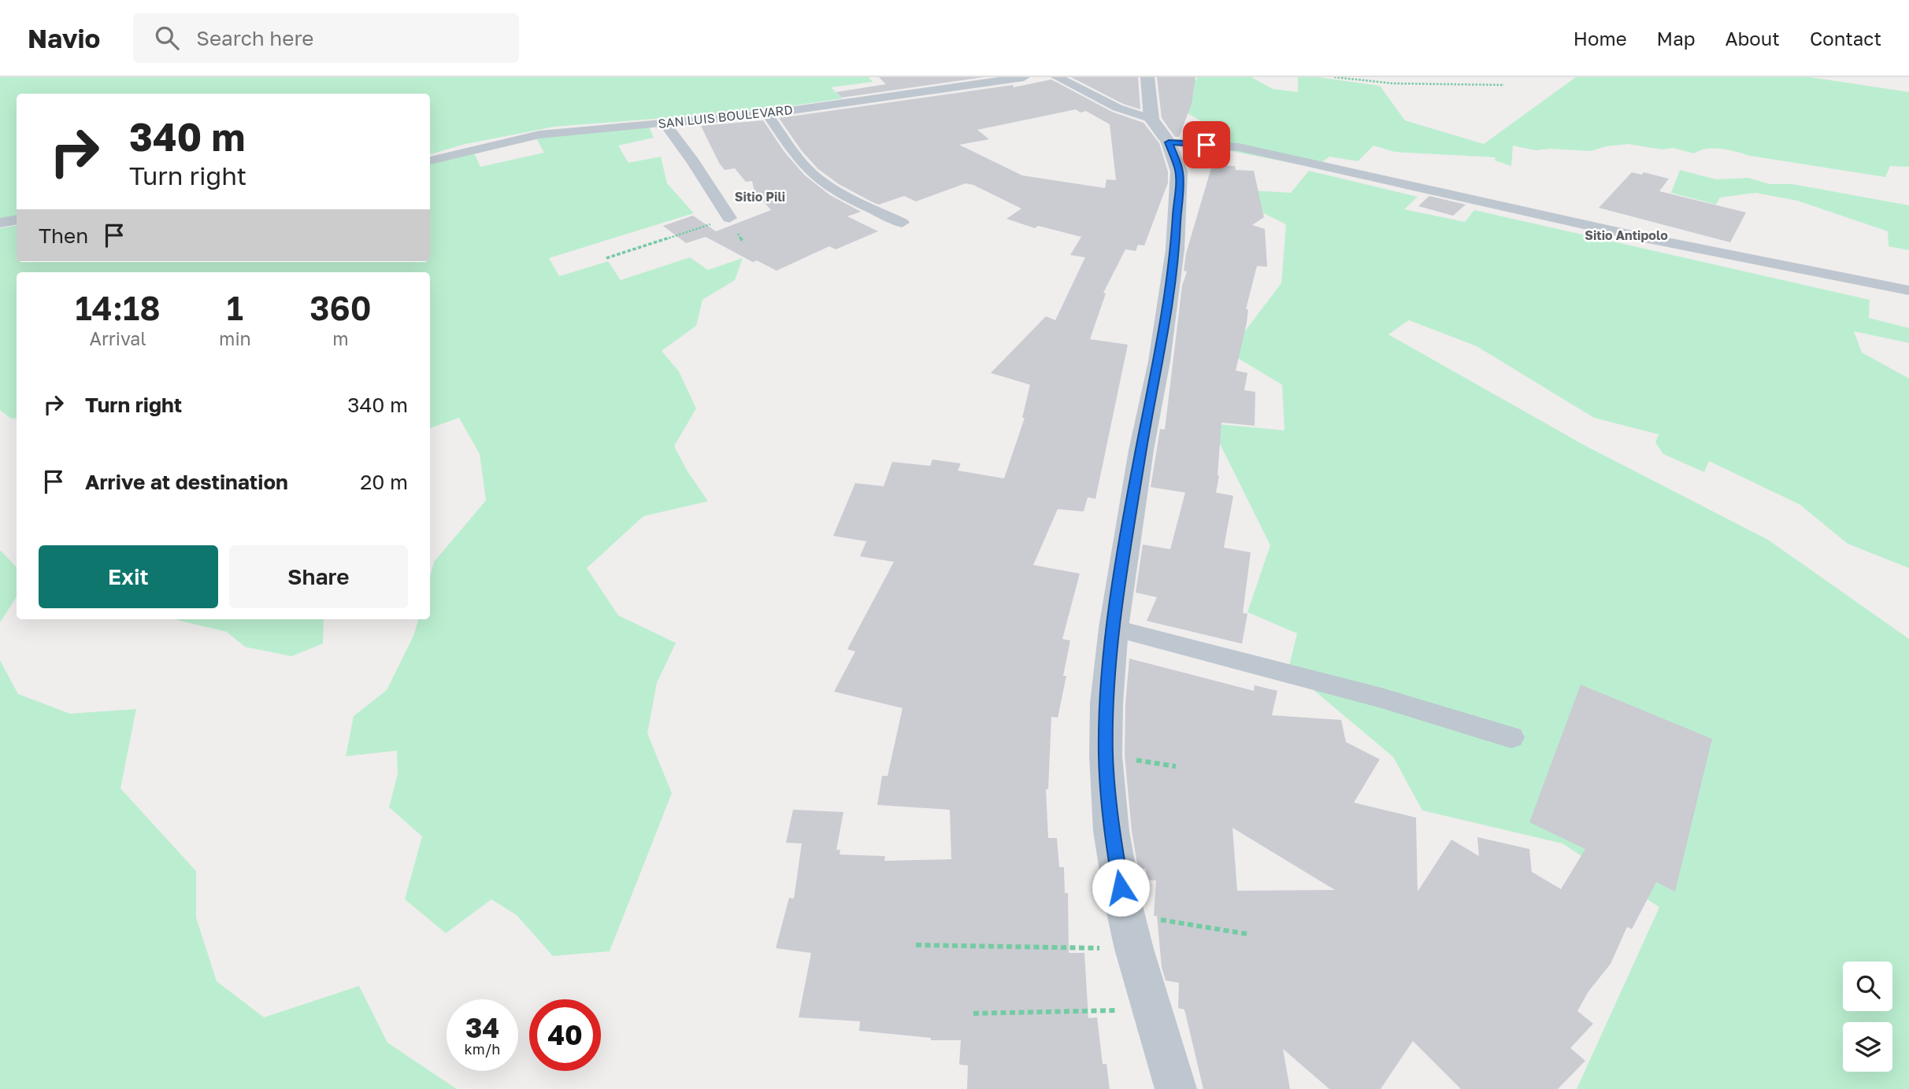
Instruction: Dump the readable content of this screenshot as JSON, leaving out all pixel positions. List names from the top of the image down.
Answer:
{
  "streets": {
    "street": ["SAN LUIS BOULEVARD"]
  },
  "districts": ["Sitio Pili", "Sitio Antipolo"],
  "page": {
    "header": "Navio",
    "search": "Search here",
    "nav": [
      "Home",
      "Map",
      "About",
      "Contact"
    ],
    "turn": ["340 m", "Turn right"],
    "then": "Then",
    "eta": [
      "14:18",
      "Arrival",
      "1",
      "min",
      "360",
      "m"
    ],
    "list": [
      {
        "name": "Turn right",
        "value": "340 m"
      },
      {
        "name": "Arrive at destination",
        "value": "20 m"
      }
    ],
    "buttons": ["Exit", "Share"],
    "speed": "34 km/h",
    "limit": "40"
  }
}
